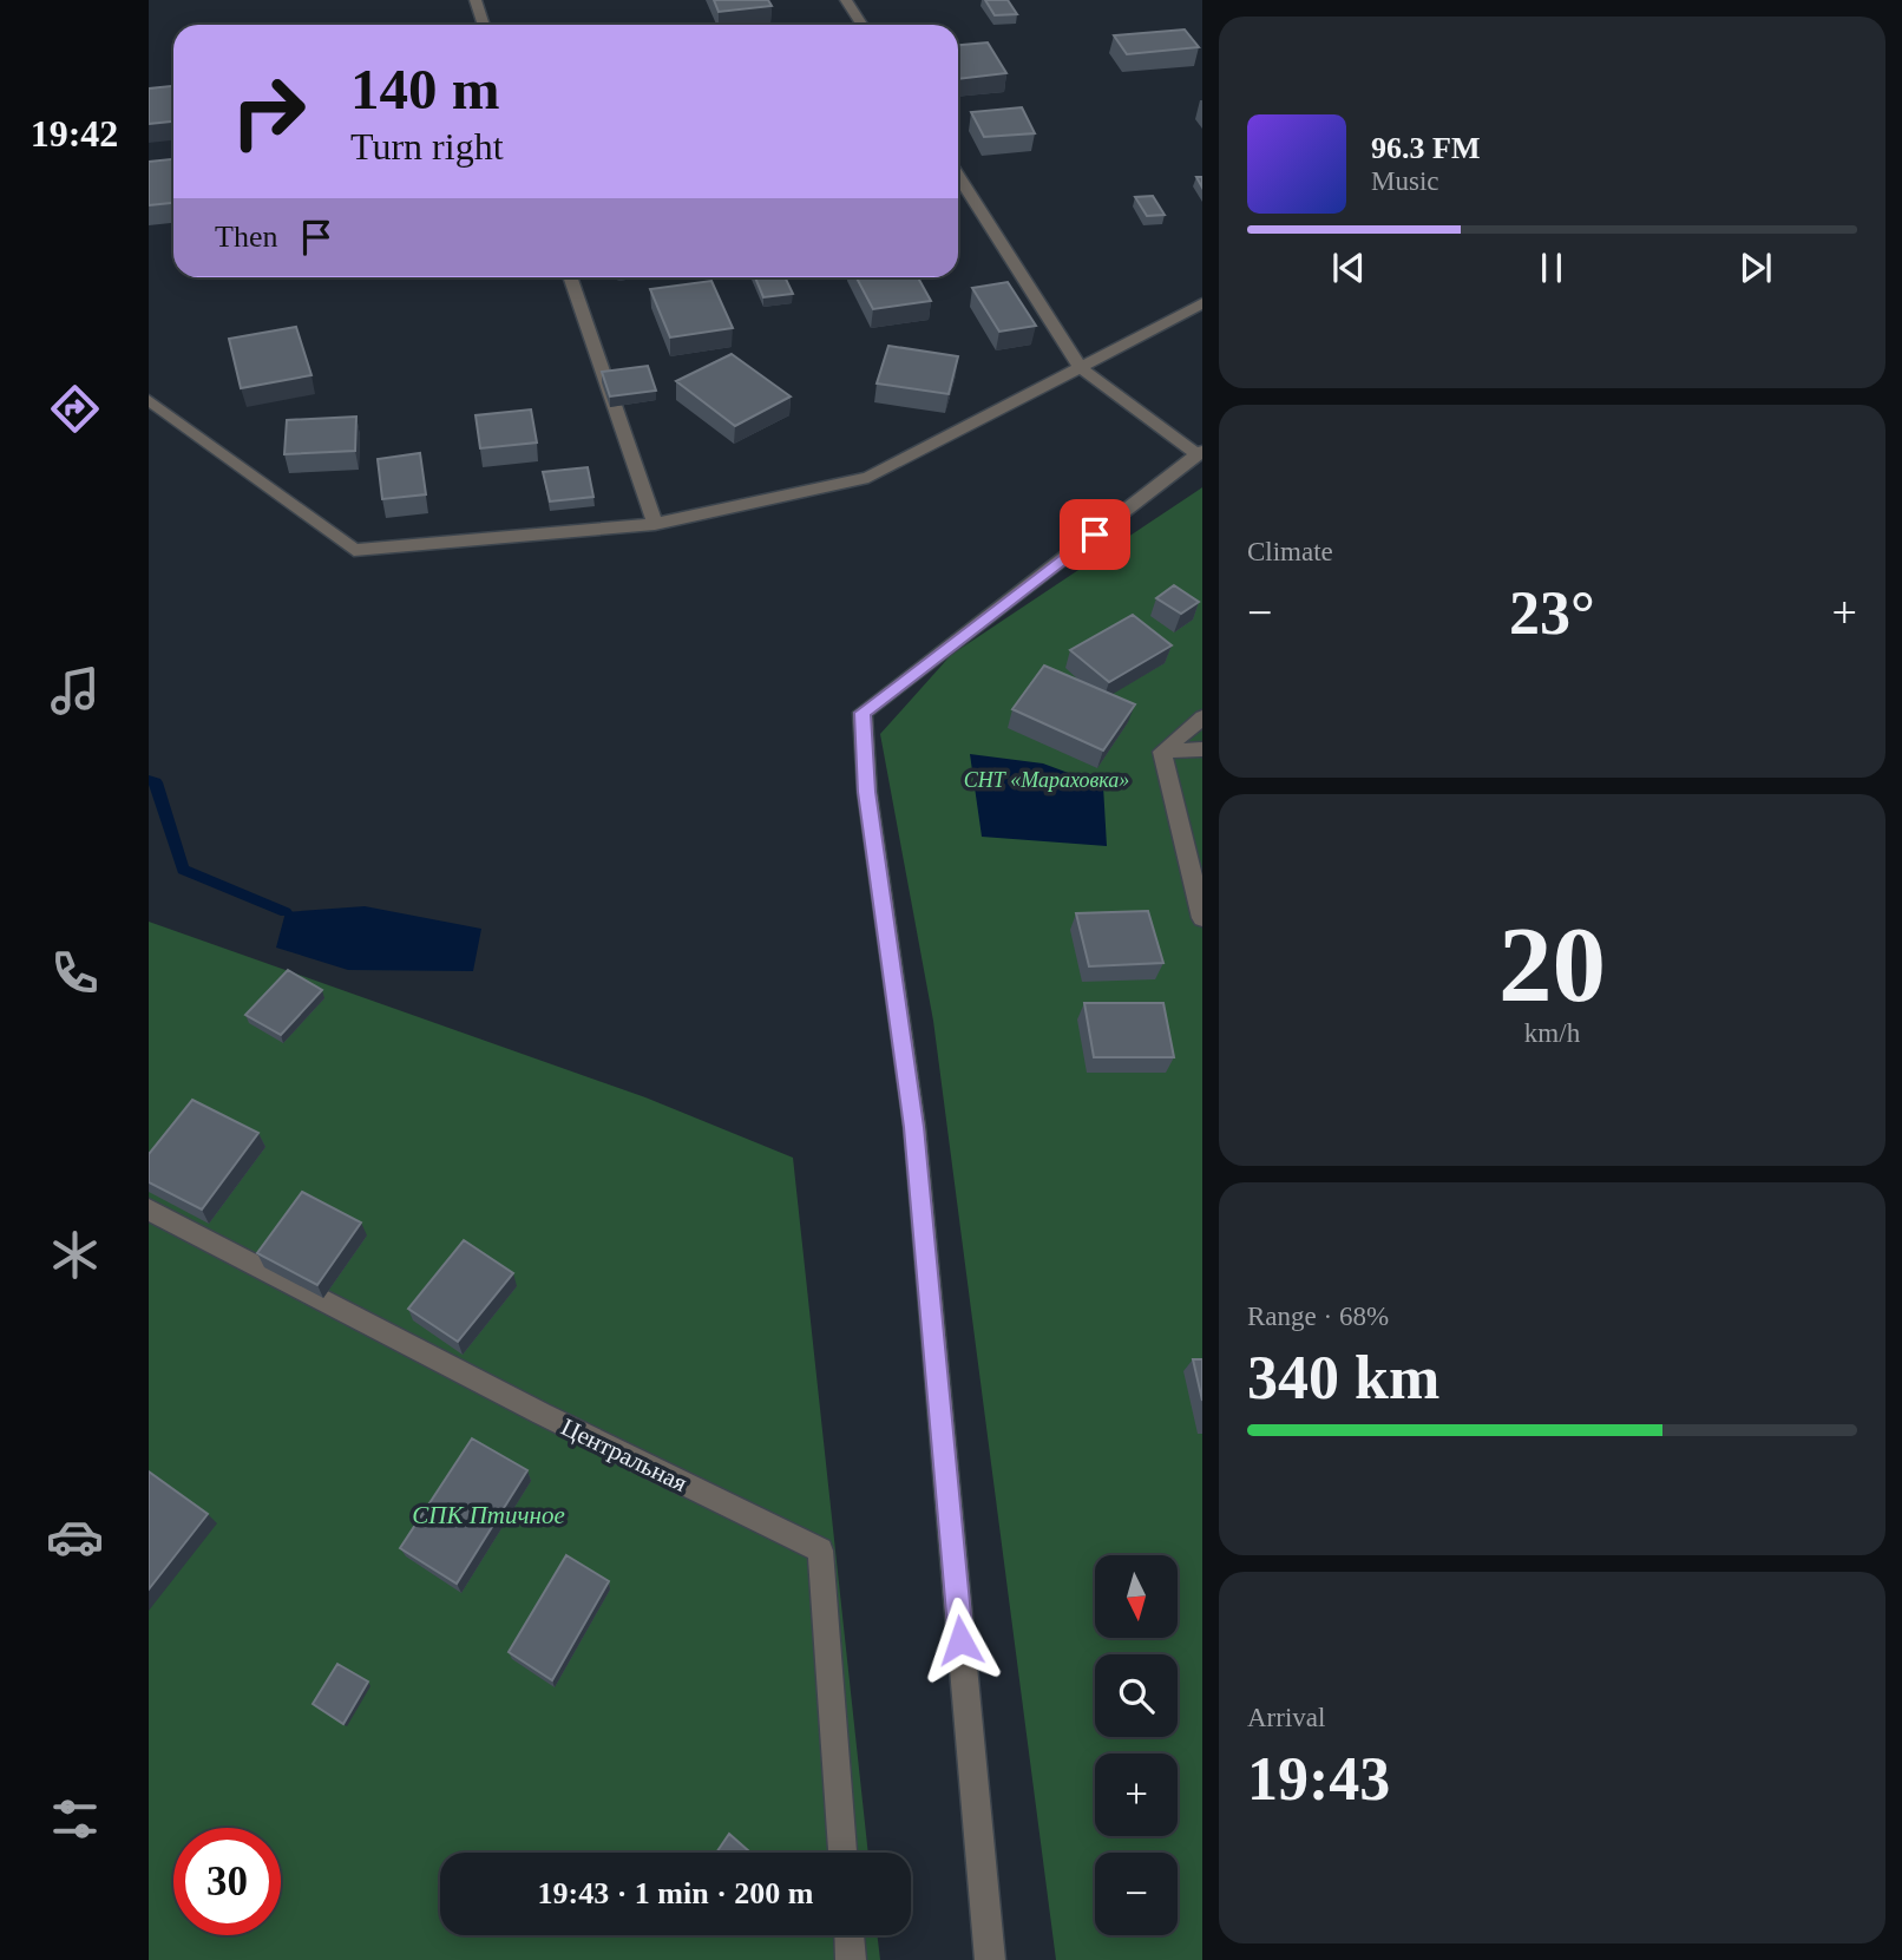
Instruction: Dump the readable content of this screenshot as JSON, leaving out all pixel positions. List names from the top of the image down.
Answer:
{
  "streets": {
    "street": ["Центральная"]
  },
  "parks": ["СНТ «Мараховка»", "СПК Птичное"],
  "north": "bottom",
  "page": {
    "tabs": "19:42",
    "turn": ["140 m", "Turn right"],
    "song": ["96.3 FM", "Music"],
    "then": "Then",
    "tile": [
      "Climate",
      ["20", "km/h"],
      ["Range · 68%", "340 km"],
      ["Arrival", "19:43"]
    ],
    "heat": ["−", "23°", "+"],
    "map_buttons": ["+", "−"],
    "limit": "30",
    "trip": "19:43 · 1 min · 200 m"
  }
}
